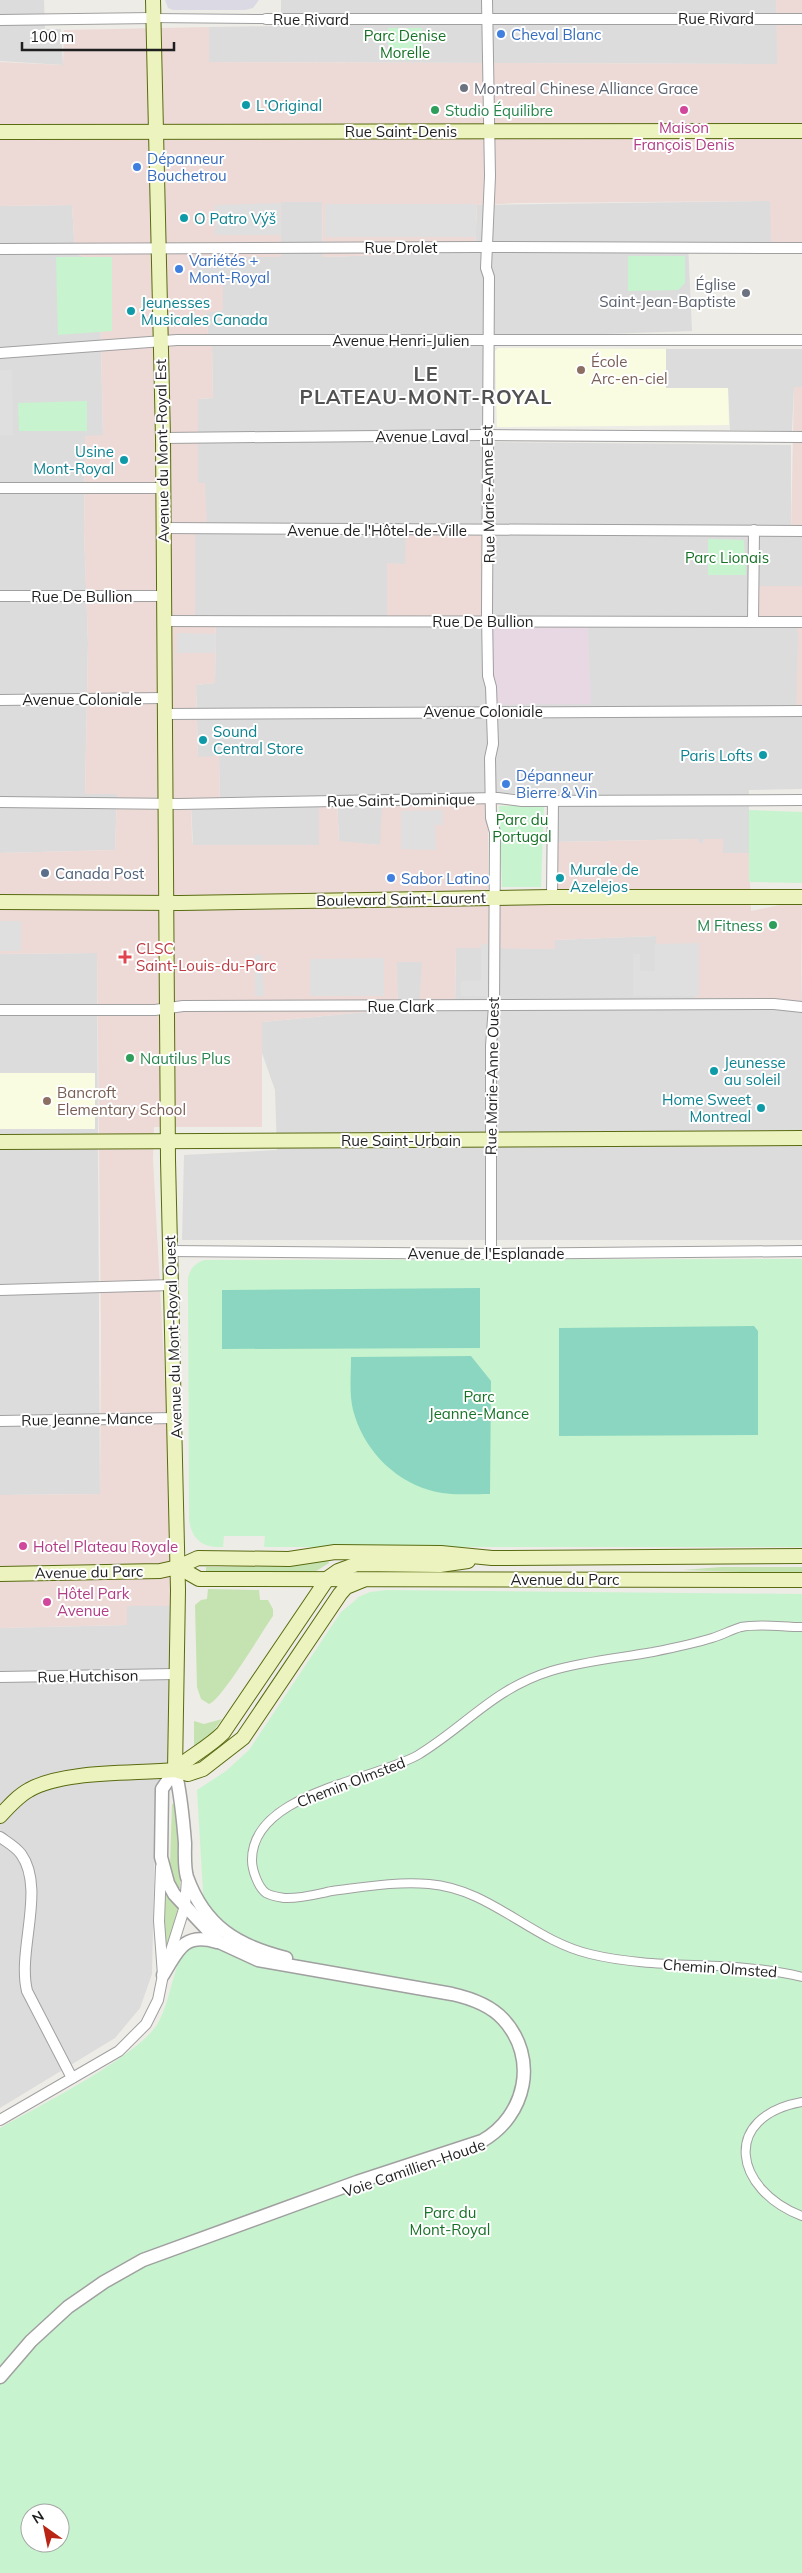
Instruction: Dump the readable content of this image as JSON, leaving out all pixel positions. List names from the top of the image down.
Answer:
{
  "streets": {
    "main road": [
      "Rue Saint-Denis",
      "Avenue du Mont-Royal Est",
      "Boulevard Saint-Laurent",
      "Rue Saint-Urbain",
      "Avenue du Mont-Royal Ouest",
      "Avenue du Parc"
    ],
    "street": [
      "Rue Rivard",
      "Rue Drolet",
      "Avenue Henri-Julien",
      "Avenue Laval",
      "Rue Marie-Anne Est",
      "Avenue de l'Hôtel-de-Ville",
      "Rue De Bullion",
      "Avenue Coloniale",
      "Rue Saint-Dominique",
      "Rue Clark",
      "Rue Marie-Anne Ouest",
      "Avenue de l'Esplanade",
      "Rue Jeanne-Mance",
      "Rue Hutchison",
      "Chemin Olmsted",
      "Voie Camillien-Houde"
    ]
  },
  "crossings": [
    ["Rue Rivard", "Avenue du Mont-Royal Est"],
    ["Rue Rivard", "Rue Marie-Anne Est"],
    ["Rue Saint-Denis", "Avenue du Mont-Royal Est"],
    ["Rue Saint-Denis", "Rue Marie-Anne Est"],
    ["Rue Drolet", "Avenue du Mont-Royal Est"],
    ["Rue Drolet", "Rue Marie-Anne Est"],
    ["Avenue Henri-Julien", "Avenue du Mont-Royal Est"],
    ["Avenue Henri-Julien", "Rue Marie-Anne Est"],
    ["Avenue Laval", "Avenue du Mont-Royal Est"],
    ["Avenue Laval", "Rue Marie-Anne Est"],
    ["Avenue du Mont-Royal Est", "Avenue de l'Hôtel-de-Ville"],
    ["Avenue du Mont-Royal Est", "Rue De Bullion"],
    ["Avenue du Mont-Royal Est", "Avenue Coloniale"],
    ["Avenue du Mont-Royal Est", "Rue Saint-Dominique"],
    ["Avenue du Mont-Royal Est", "Boulevard Saint-Laurent"],
    ["Avenue du Mont-Royal Est", "Avenue du Mont-Royal Ouest"],
    ["Rue Marie-Anne Est", "Avenue de l'Hôtel-de-Ville"],
    ["Rue Marie-Anne Est", "Rue De Bullion"],
    ["Rue Marie-Anne Est", "Avenue Coloniale"],
    ["Rue Marie-Anne Est", "Rue Saint-Dominique"],
    ["Rue Marie-Anne Est", "Boulevard Saint-Laurent"],
    ["Rue Marie-Anne Est", "Rue Marie-Anne Ouest"],
    ["Boulevard Saint-Laurent", "Rue Marie-Anne Ouest"],
    ["Boulevard Saint-Laurent", "Avenue du Mont-Royal Ouest"],
    ["Rue Clark", "Rue Marie-Anne Ouest"],
    ["Rue Clark", "Avenue du Mont-Royal Ouest"],
    ["Rue Marie-Anne Ouest", "Rue Saint-Urbain"],
    ["Rue Marie-Anne Ouest", "Avenue de l'Esplanade"],
    ["Rue Saint-Urbain", "Avenue du Mont-Royal Ouest"],
    ["Avenue de l'Esplanade", "Avenue du Mont-Royal Ouest"],
    ["Avenue du Mont-Royal Ouest", "Rue Jeanne-Mance"],
    ["Avenue du Mont-Royal Ouest", "Avenue du Parc"],
    ["Avenue du Mont-Royal Ouest", "Rue Hutchison"],
    ["Avenue du Mont-Royal Ouest", "Voie Camillien-Houde"]
  ],
  "districts": ["LE PLATEAU-MONT-ROYAL"],
  "parks": [
    "Parc Denise Morelle",
    "Parc Lionais",
    "Parc du Portugal",
    "Parc Jeanne-Mance",
    "Parc du Mont-Royal"
  ],
  "places": {
    "other": [
      "Cheval Blanc",
      "Montreal Chinese Alliance Grace",
      "L'Original",
      "Studio Équilibre",
      "Maison François Denis",
      "Dépanneur Bouchetrou",
      "O Patro Výš",
      "Variétés + Mont-Royal",
      "Église Saint-Jean-Baptiste",
      "Jeunesses Musicales Canada",
      "École Arc-en-ciel",
      "Usine Mont-Royal",
      "Sound Central Store",
      "Paris Lofts",
      "Dépanneur Bierre & Vin",
      "Canada Post",
      "Sabor Latino",
      "Murale de Azelejos",
      "M Fitness",
      "Nautilus Plus",
      "Jeunesse au soleil",
      "Bancroft Elementary School",
      "Home Sweet Montreal",
      "Hotel Plateau Royale",
      "Hôtel Park Avenue"
    ],
    "health": ["CLSC Saint-Louis-du-Parc"]
  },
  "scale_bar": "100 m",
  "north": "top left"
}
